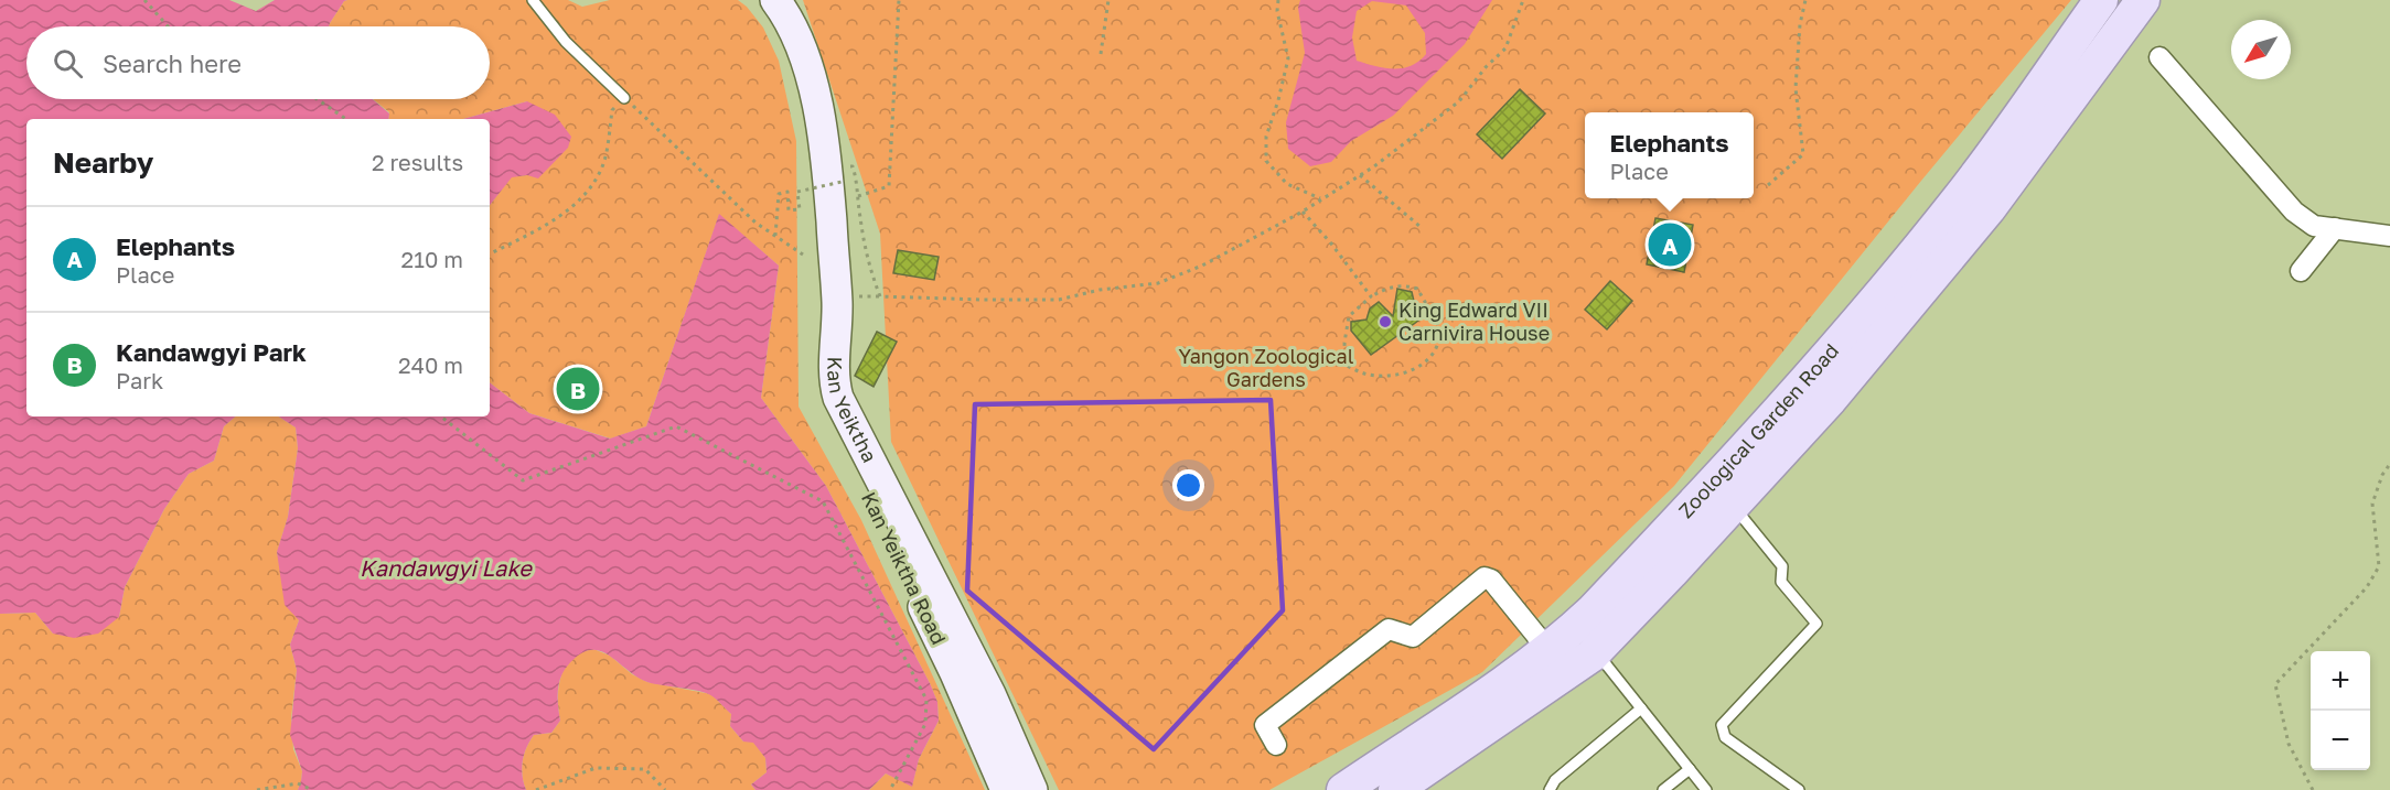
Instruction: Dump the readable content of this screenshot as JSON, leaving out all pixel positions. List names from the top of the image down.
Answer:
{
  "streets": {
    "main road": ["Kan Yeiktha", "Zoological Garden Road"]
  },
  "water": ["Kandawgyi Lake"],
  "parks": ["Yangon Zoological Gardens"],
  "places": ["King Edward VII Carnivira House"],
  "north": "bottom left",
  "page": {
    "search": "Search here",
    "popup": ["Elephants", "Place"],
    "heading": ["Nearby", "2 results"],
    "list": [
      {
        "mark": "A",
        "name": "Elephants",
        "note": "Place",
        "value": "210 m"
      },
      {
        "mark": "B",
        "name": "Kandawgyi Park",
        "note": "Park",
        "value": "240 m"
      }
    ],
    "pins": ["A", "B"],
    "map_buttons": ["+", "−"]
  }
}
